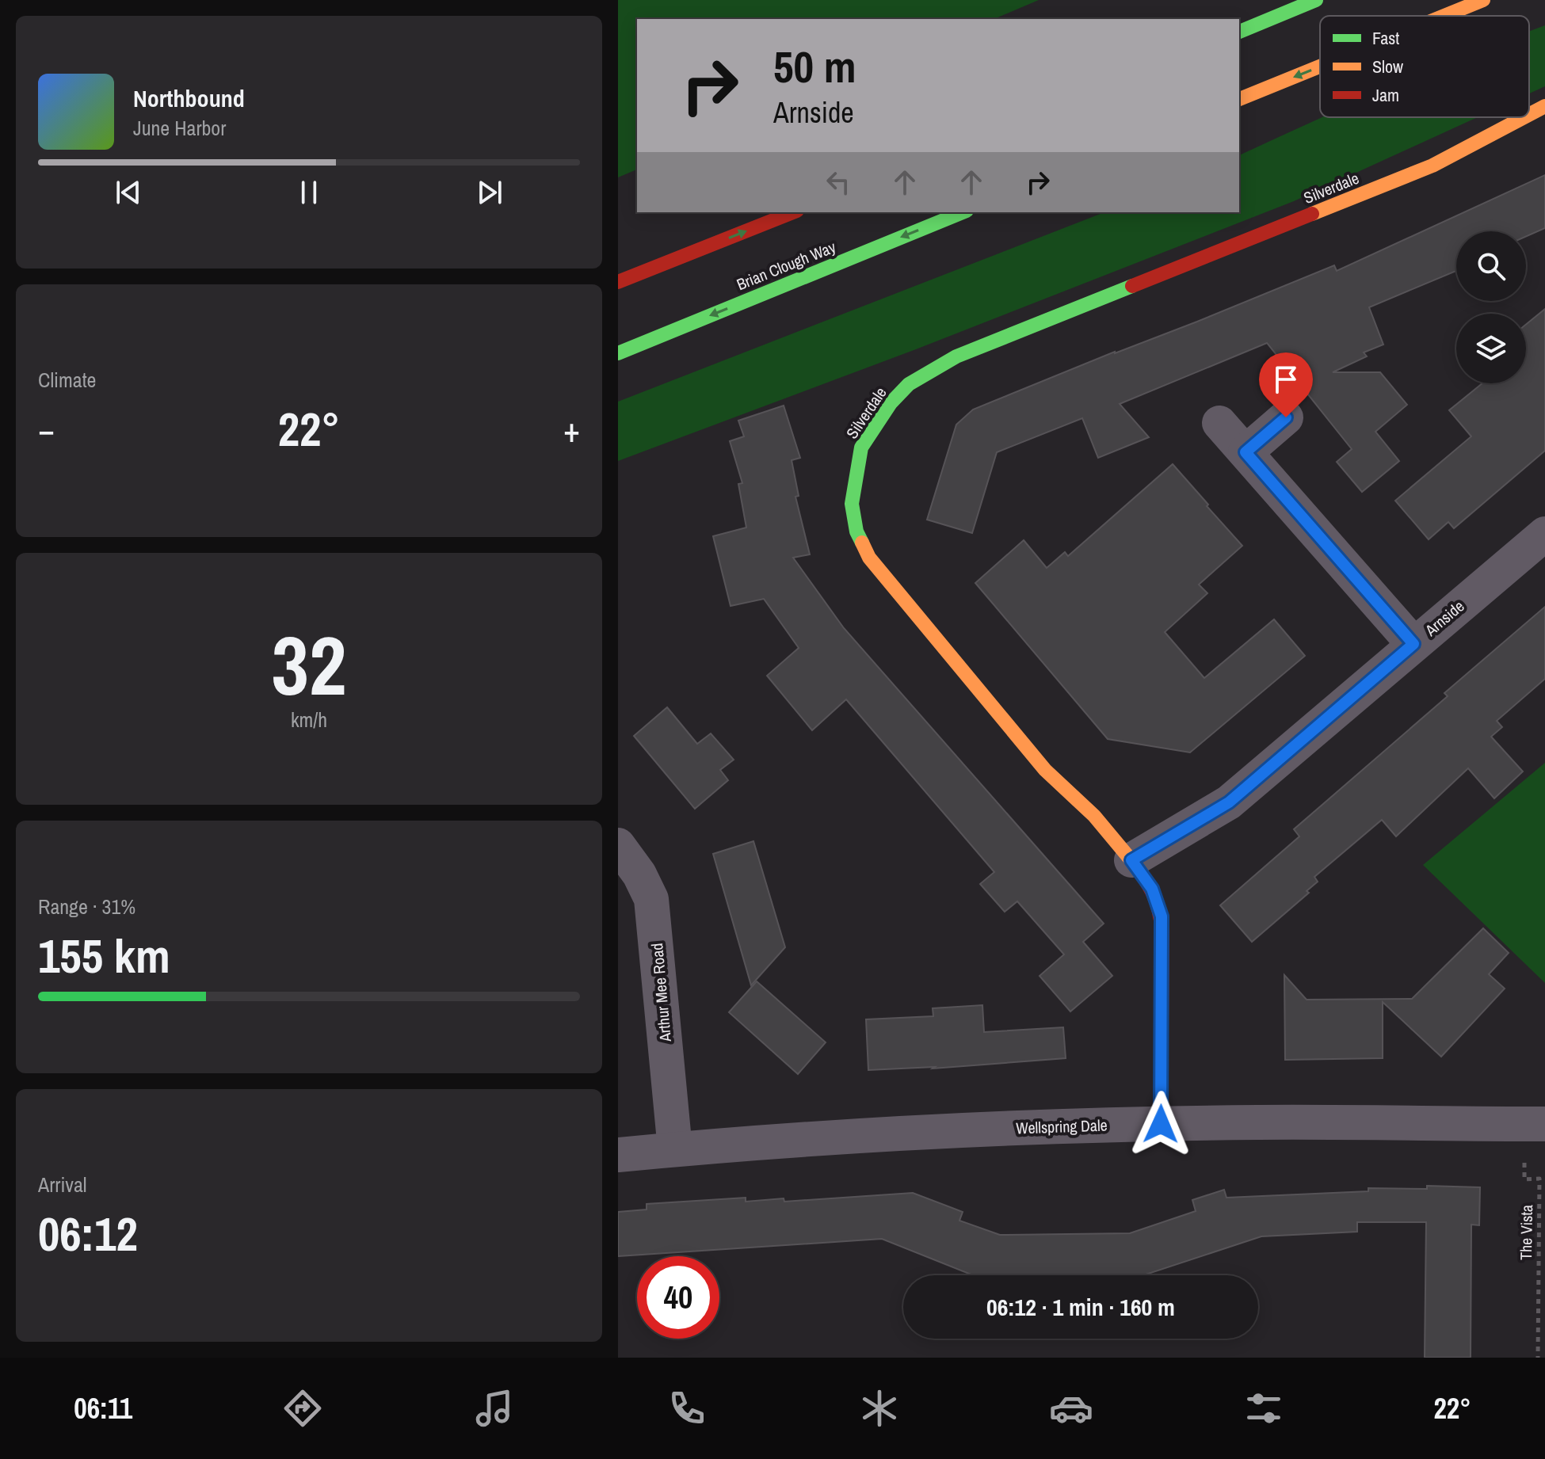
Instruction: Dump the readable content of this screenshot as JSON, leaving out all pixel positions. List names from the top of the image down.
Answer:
{
  "streets": {
    "main road": ["Silverdale", "Brian Clough Way"],
    "street": ["Arnside", "Arthur Mee Road", "Wellspring Dale"],
    "path": ["The Vista"]
  },
  "crossings": [
    ["Silverdale", "Arnside"],
    ["Silverdale", "Wellspring Dale"],
    ["Arthur Mee Road", "Wellspring Dale"],
    ["Wellspring Dale", "The Vista"]
  ],
  "legend": ["Fast", "Slow", "Jam"],
  "page": {
    "turn": ["50 m", "Arnside"],
    "song": ["Northbound", "June Harbor"],
    "tile": [
      "Climate",
      ["32", "km/h"],
      ["Range · 31%", "155 km"],
      ["Arrival", "06:12"]
    ],
    "heat": ["−", "22°", "+"],
    "limit": "40",
    "trip": "06:12 · 1 min · 160 m",
    "tabs": ["06:11", "22°"]
  }
}
